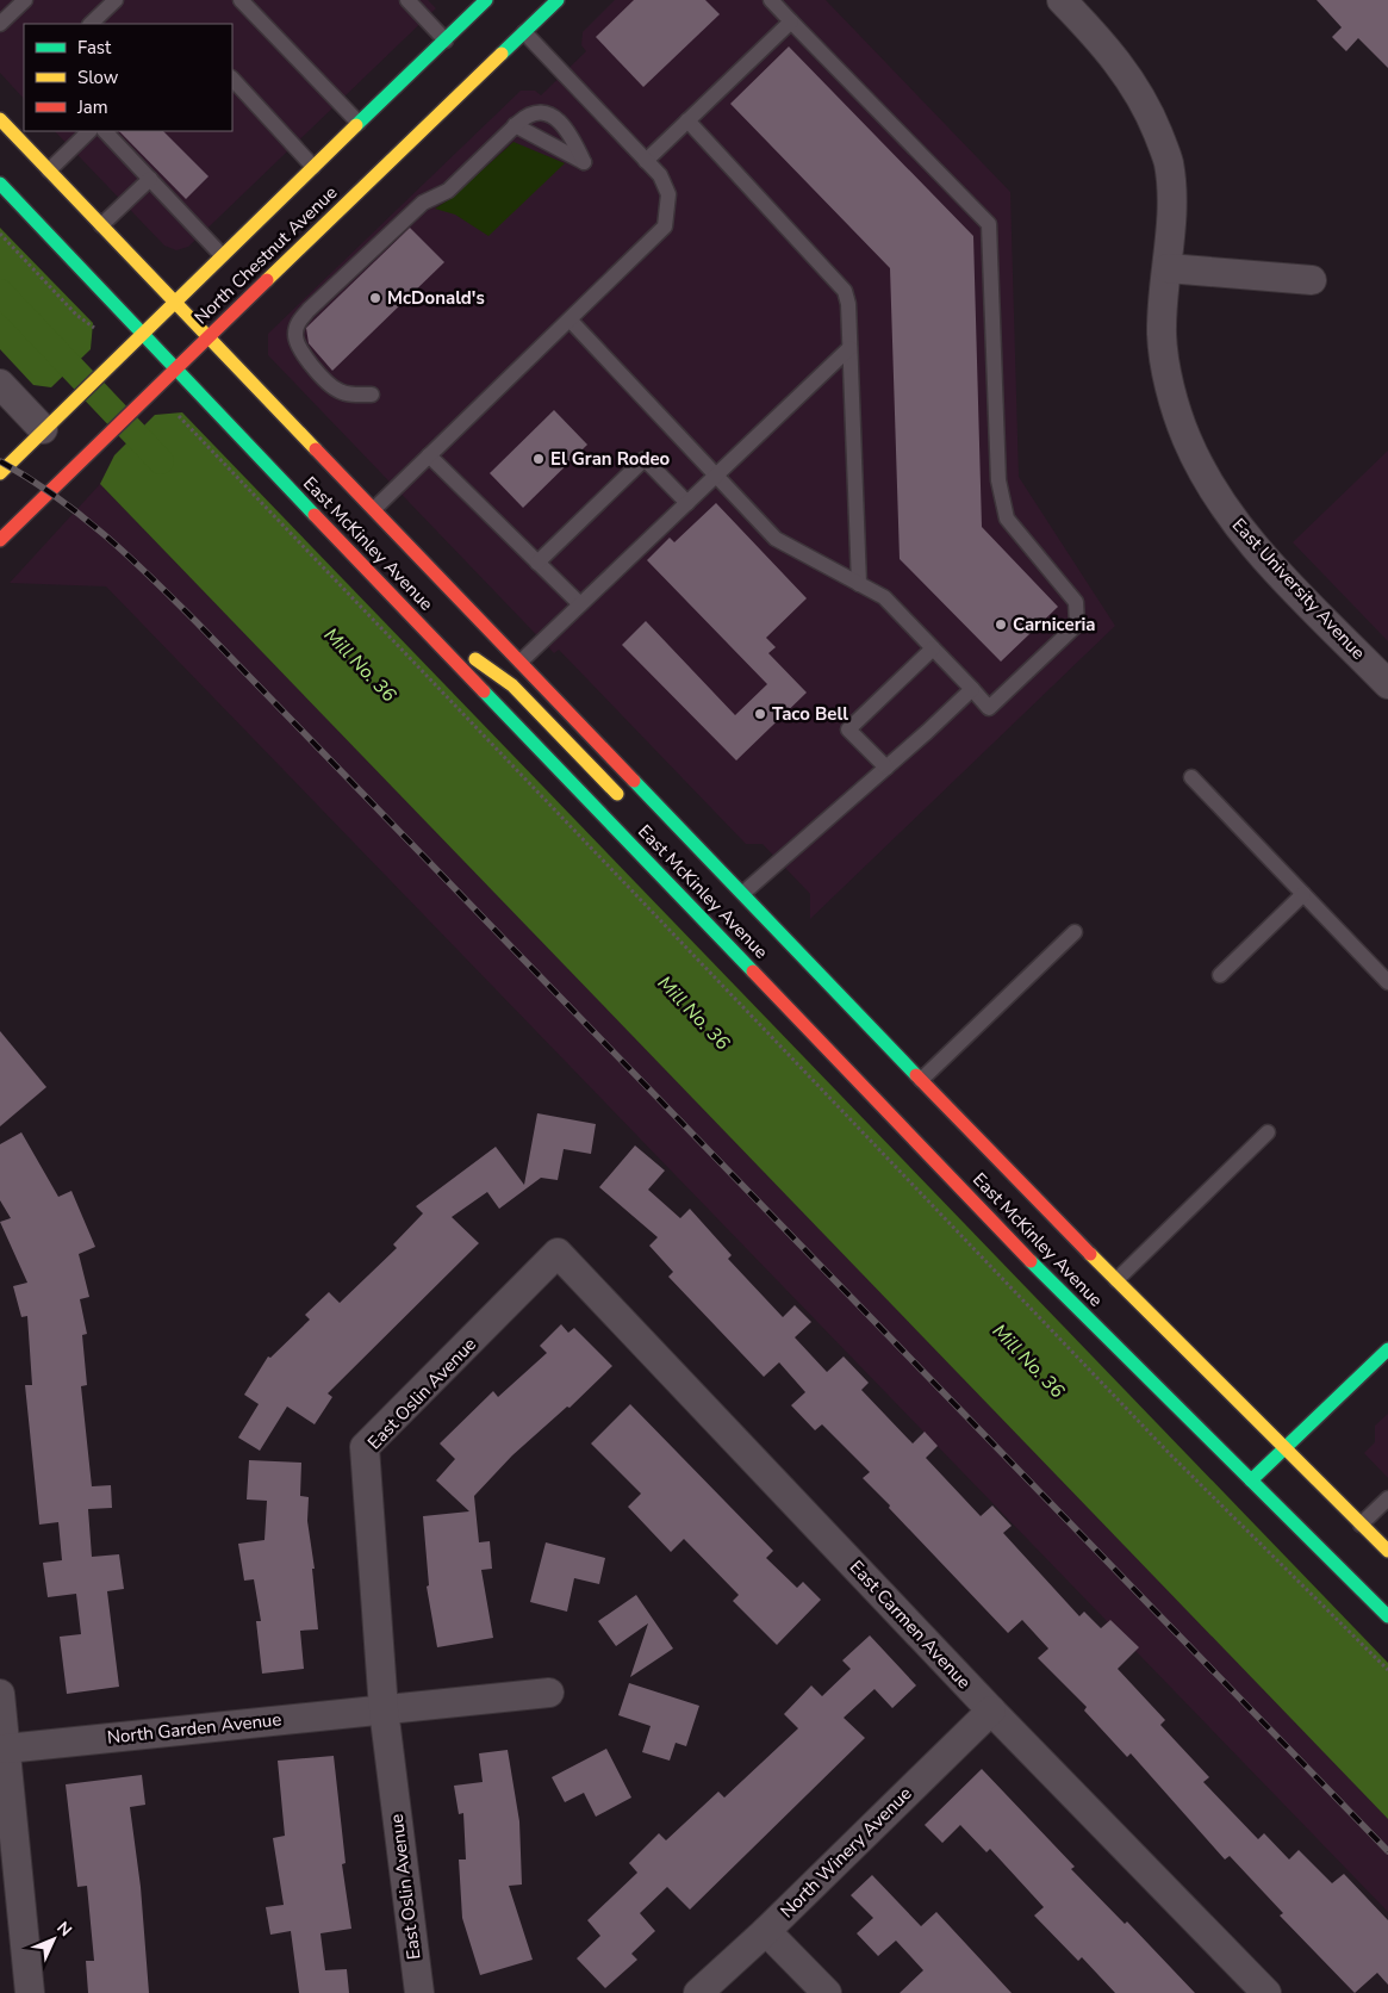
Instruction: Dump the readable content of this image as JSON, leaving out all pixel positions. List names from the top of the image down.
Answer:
{
  "streets": {
    "main road": ["North Chestnut Avenue", "East McKinley Avenue"],
    "street": [
      "East University Avenue",
      "East Oslin Avenue",
      "East Carmen Avenue",
      "North Garden Avenue",
      "North Winery Avenue"
    ]
  },
  "crossings": [
    ["North Chestnut Avenue", "East McKinley Avenue"],
    ["East Oslin Avenue", "East Carmen Avenue"],
    ["East Oslin Avenue", "North Garden Avenue"],
    ["East Carmen Avenue", "North Winery Avenue"]
  ],
  "water": ["Mill No. 36"],
  "places": [
    "McDonald's",
    "El Gran Rodeo",
    "Carniceria",
    "Taco Bell"
  ],
  "legend": ["Fast", "Slow", "Jam"],
  "north": "top right"
}
